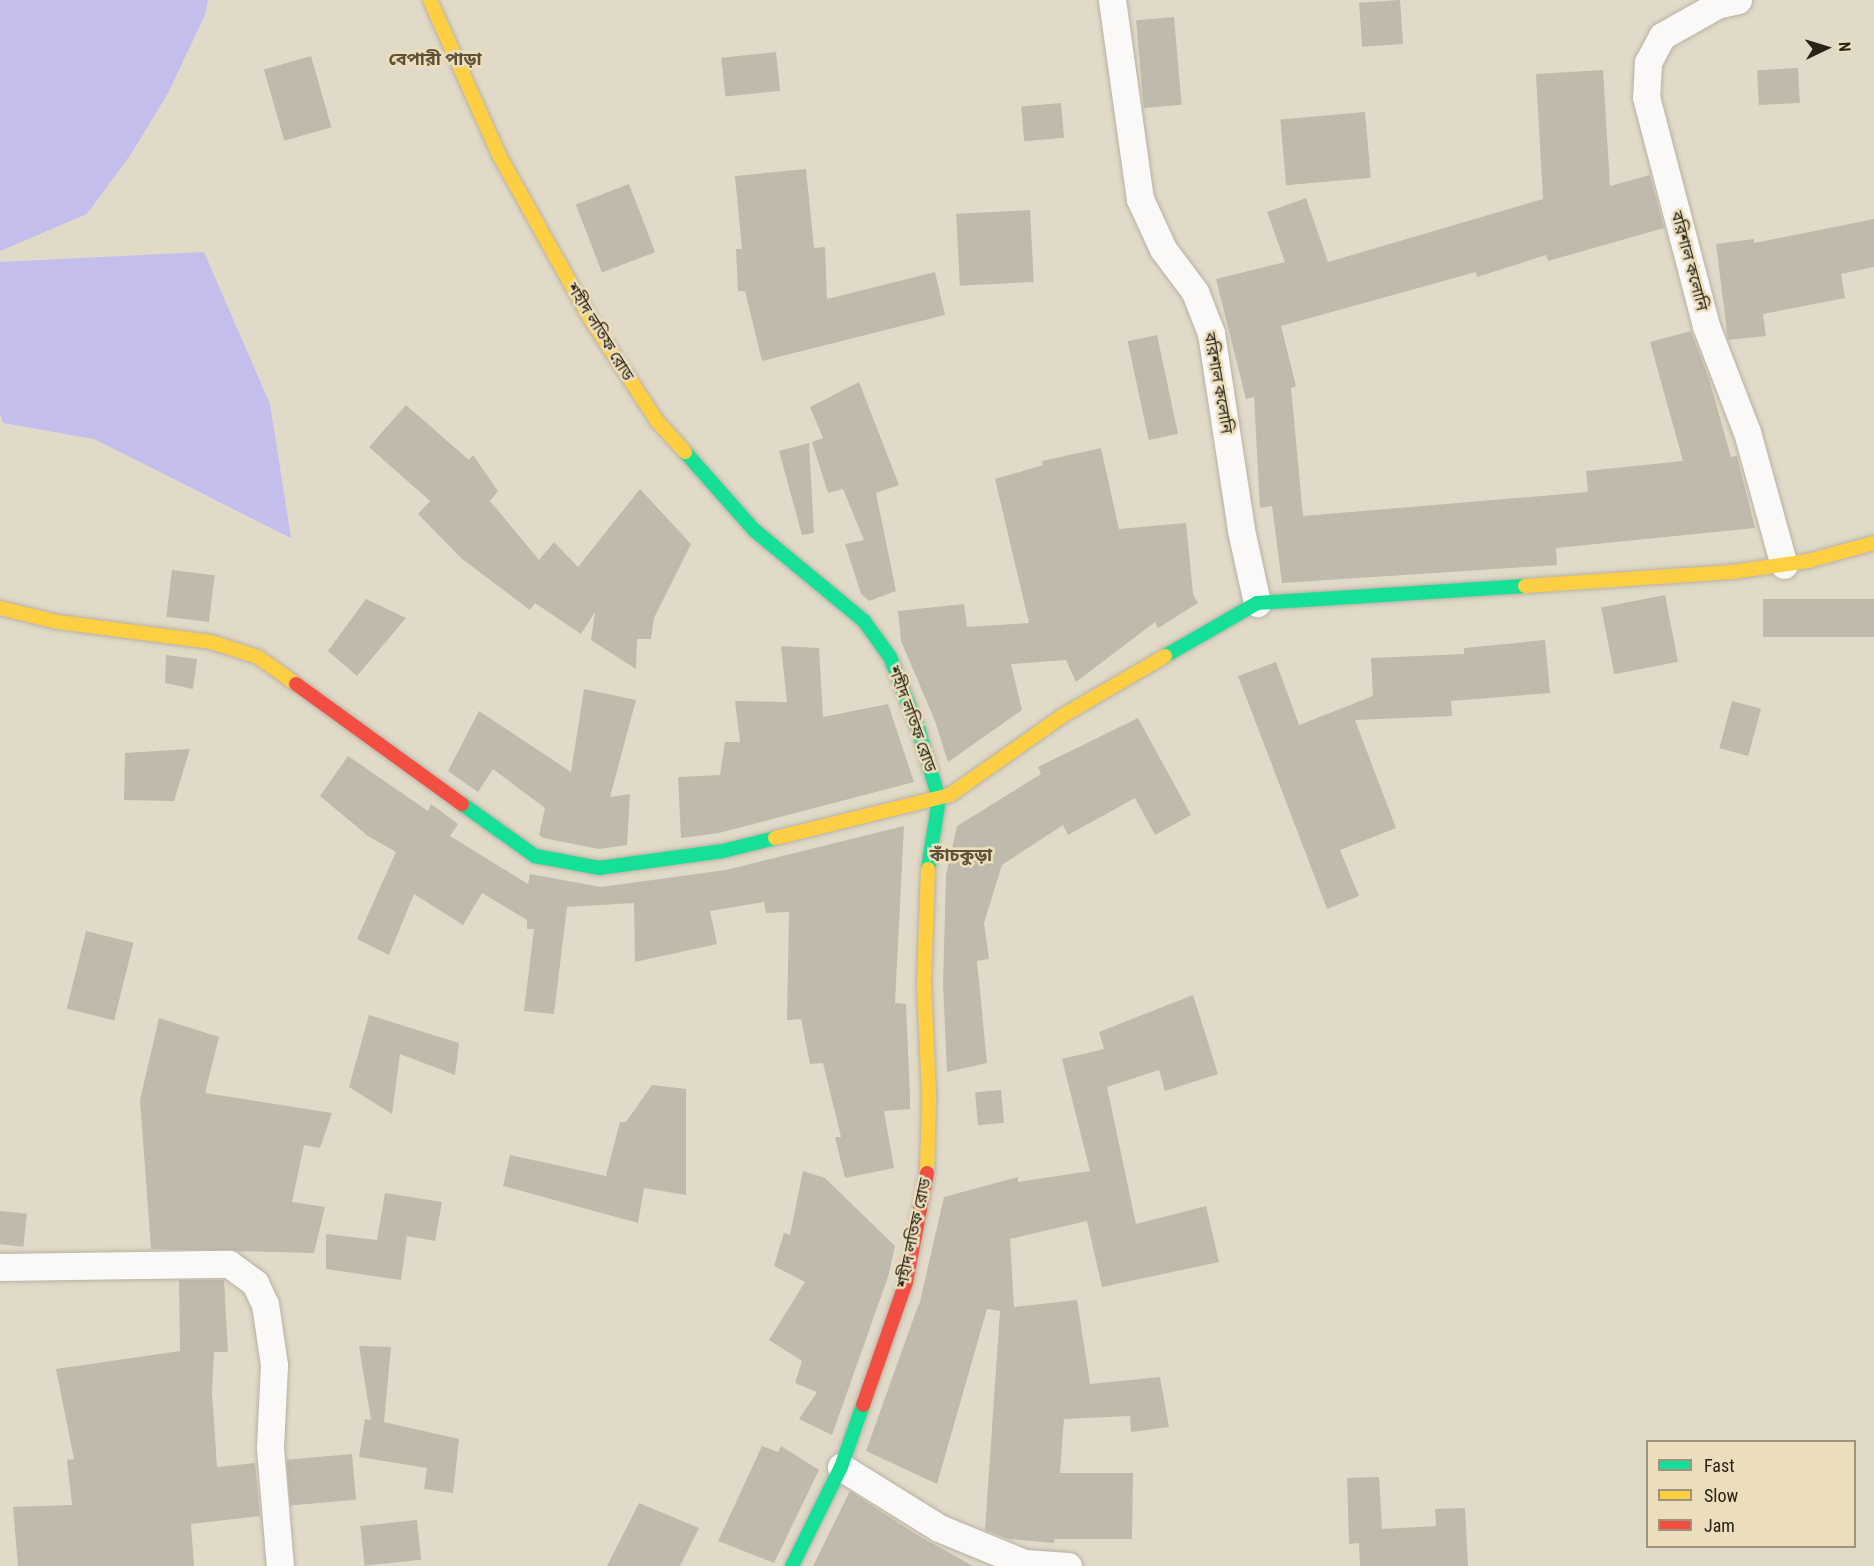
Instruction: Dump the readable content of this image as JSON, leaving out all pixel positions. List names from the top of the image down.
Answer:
{
  "streets": {
    "street": ["বরিশাল কলোনি", "শহীদ লতিফ রোড"]
  },
  "districts": ["বেপারী পাড়া", "কাঁচকুড়া"],
  "legend": ["Fast", "Slow", "Jam"],
  "north": "right"
}
